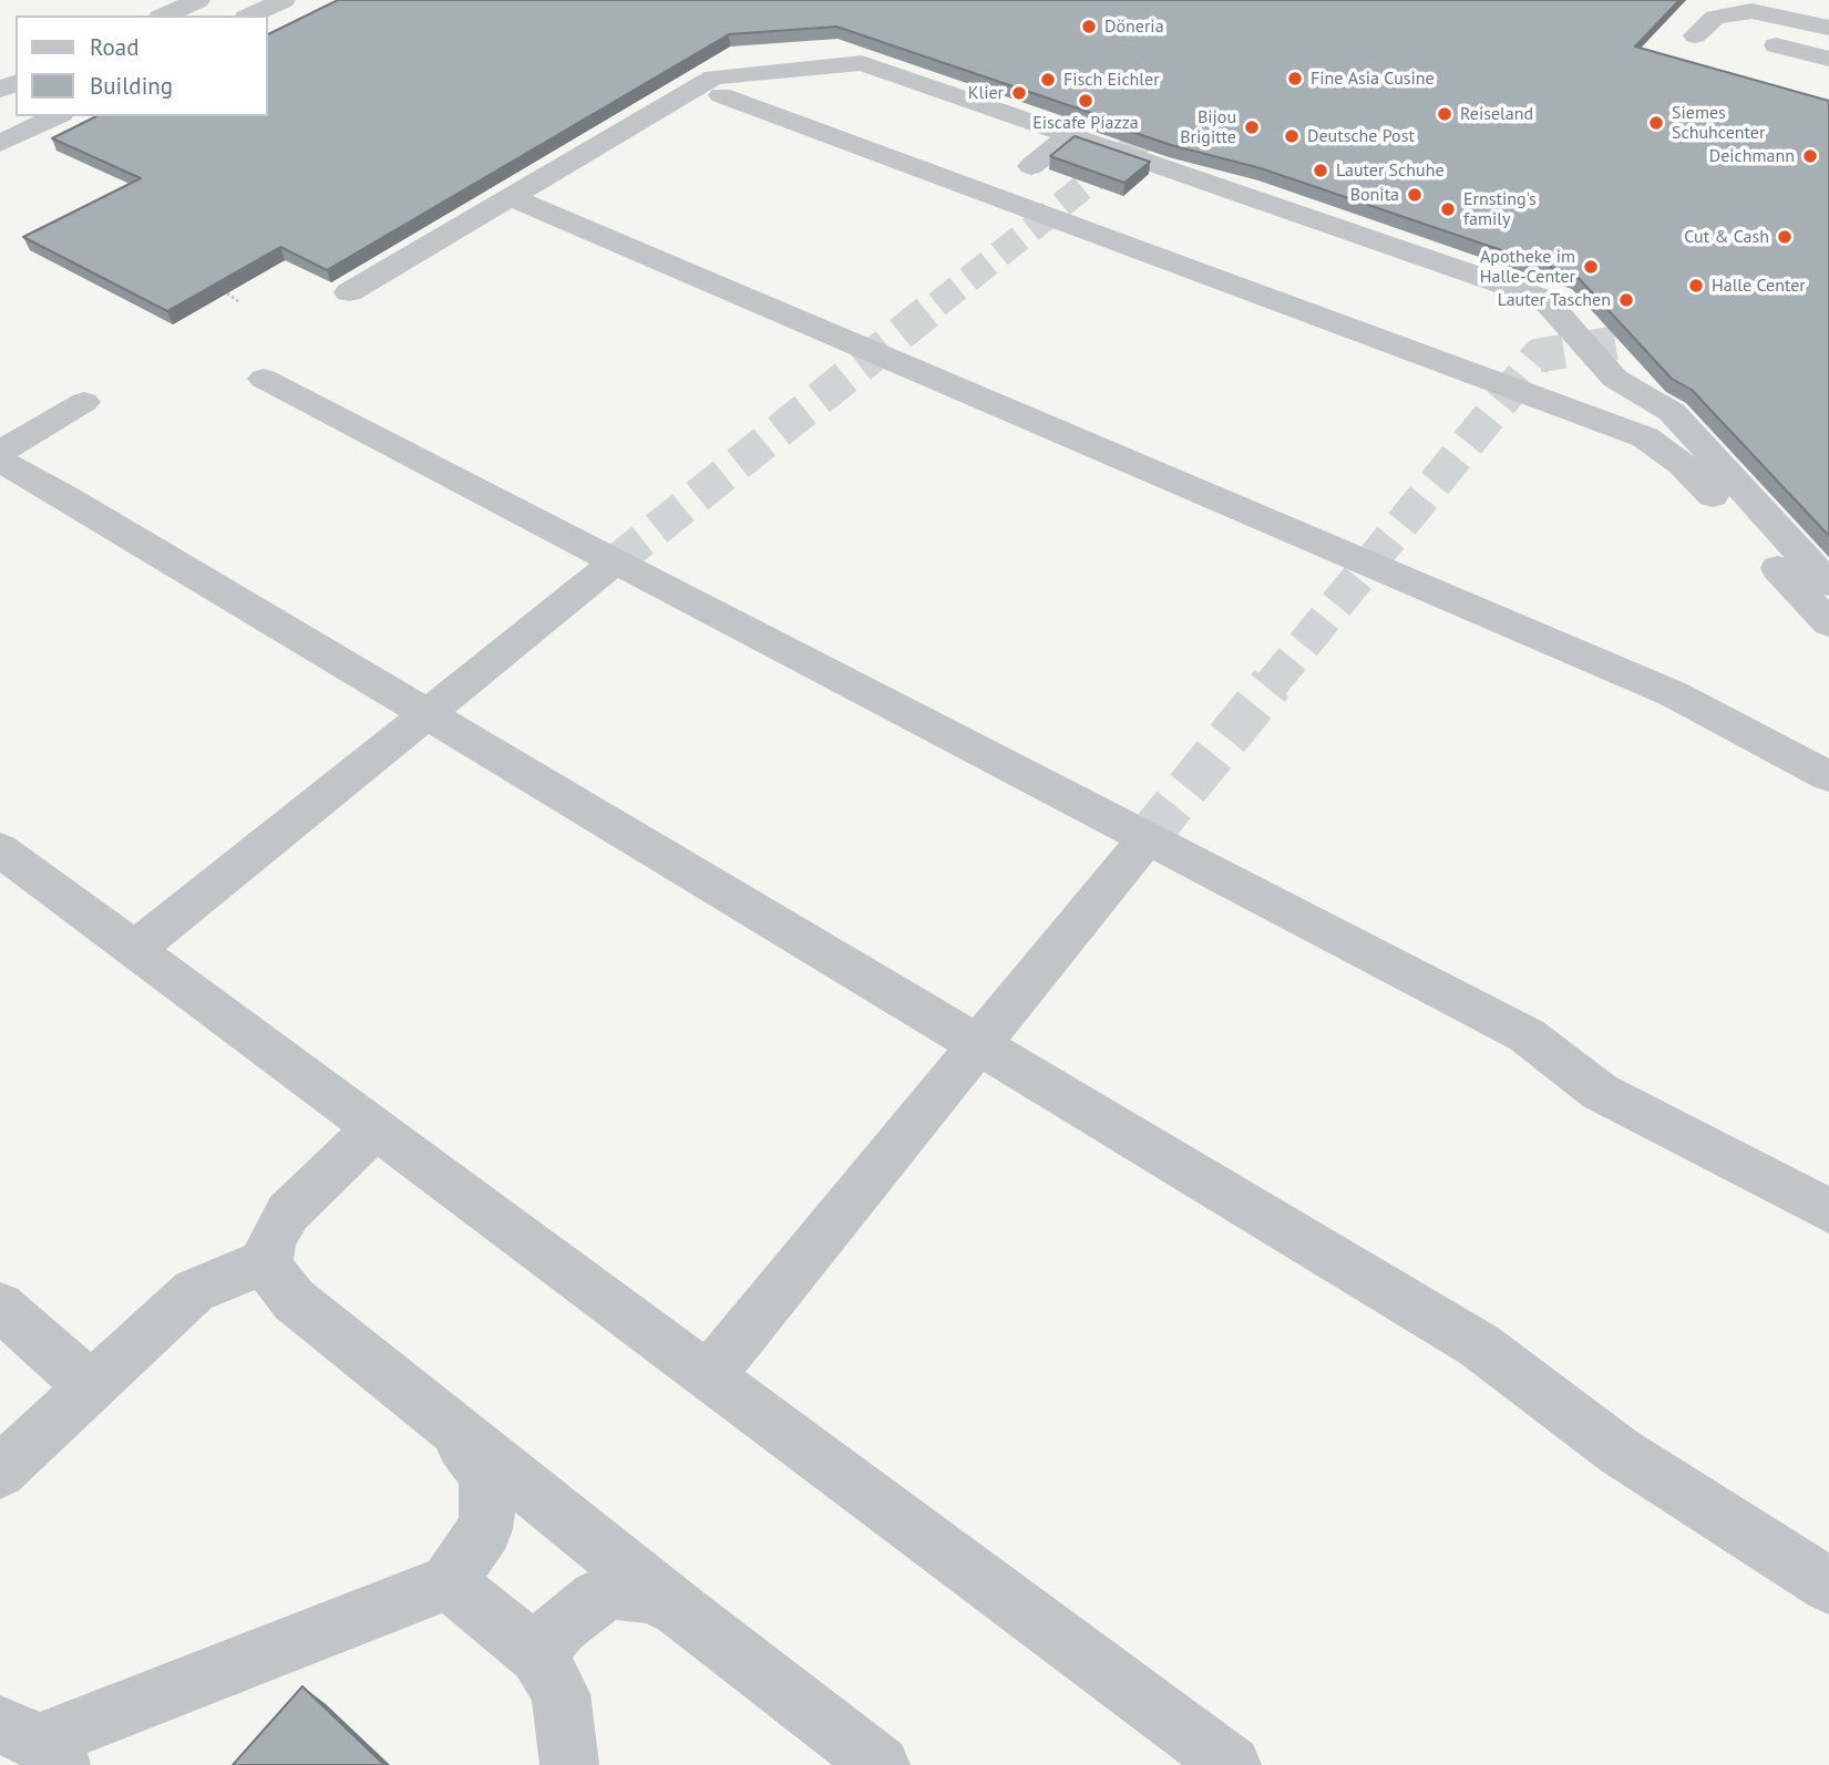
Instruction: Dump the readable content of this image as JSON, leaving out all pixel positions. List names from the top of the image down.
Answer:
{
  "places": [
    "Döneria",
    "Fine Asia Cusine",
    "Fisch Eichler",
    "Klier",
    "Eiscafe Piazza",
    "Reiseland",
    "Siemes Schuhcenter",
    "Bijou Brigitte",
    "Deutsche Post",
    "Deichmann",
    "Lauter Schuhe",
    "Bonita",
    "Ernsting's family",
    "Cut & Cash",
    "Apotheke im Halle-Center",
    "Halle Center",
    "Lauter Taschen"
  ],
  "legend": ["Road", "Building"]
}
